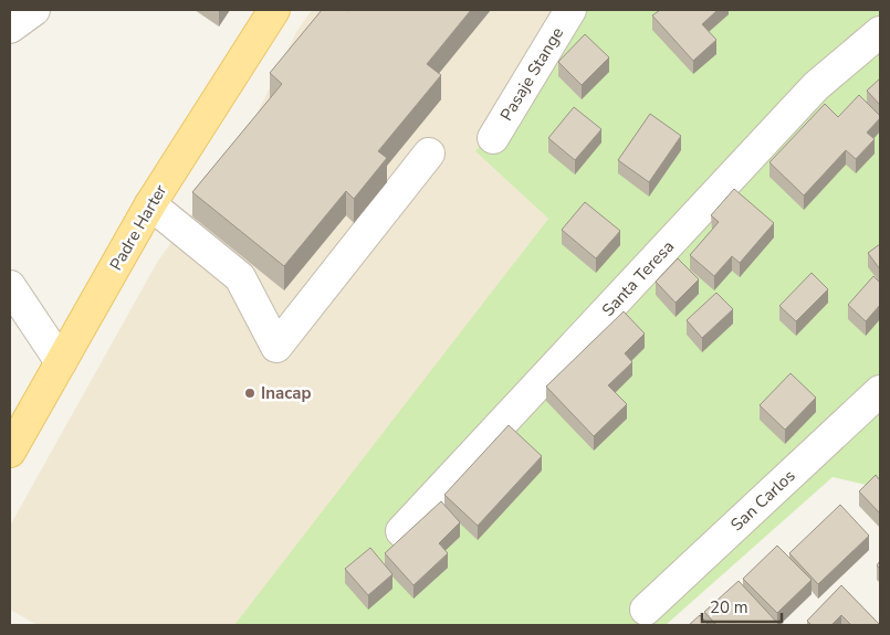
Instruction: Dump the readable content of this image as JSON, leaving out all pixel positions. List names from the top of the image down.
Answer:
{
  "streets": {
    "main road": ["Padre Harter"],
    "street": ["Pasaje Stange", "Santa Teresa", "San Carlos"]
  },
  "places": ["Inacap"],
  "scale_bar": "20 m"
}
